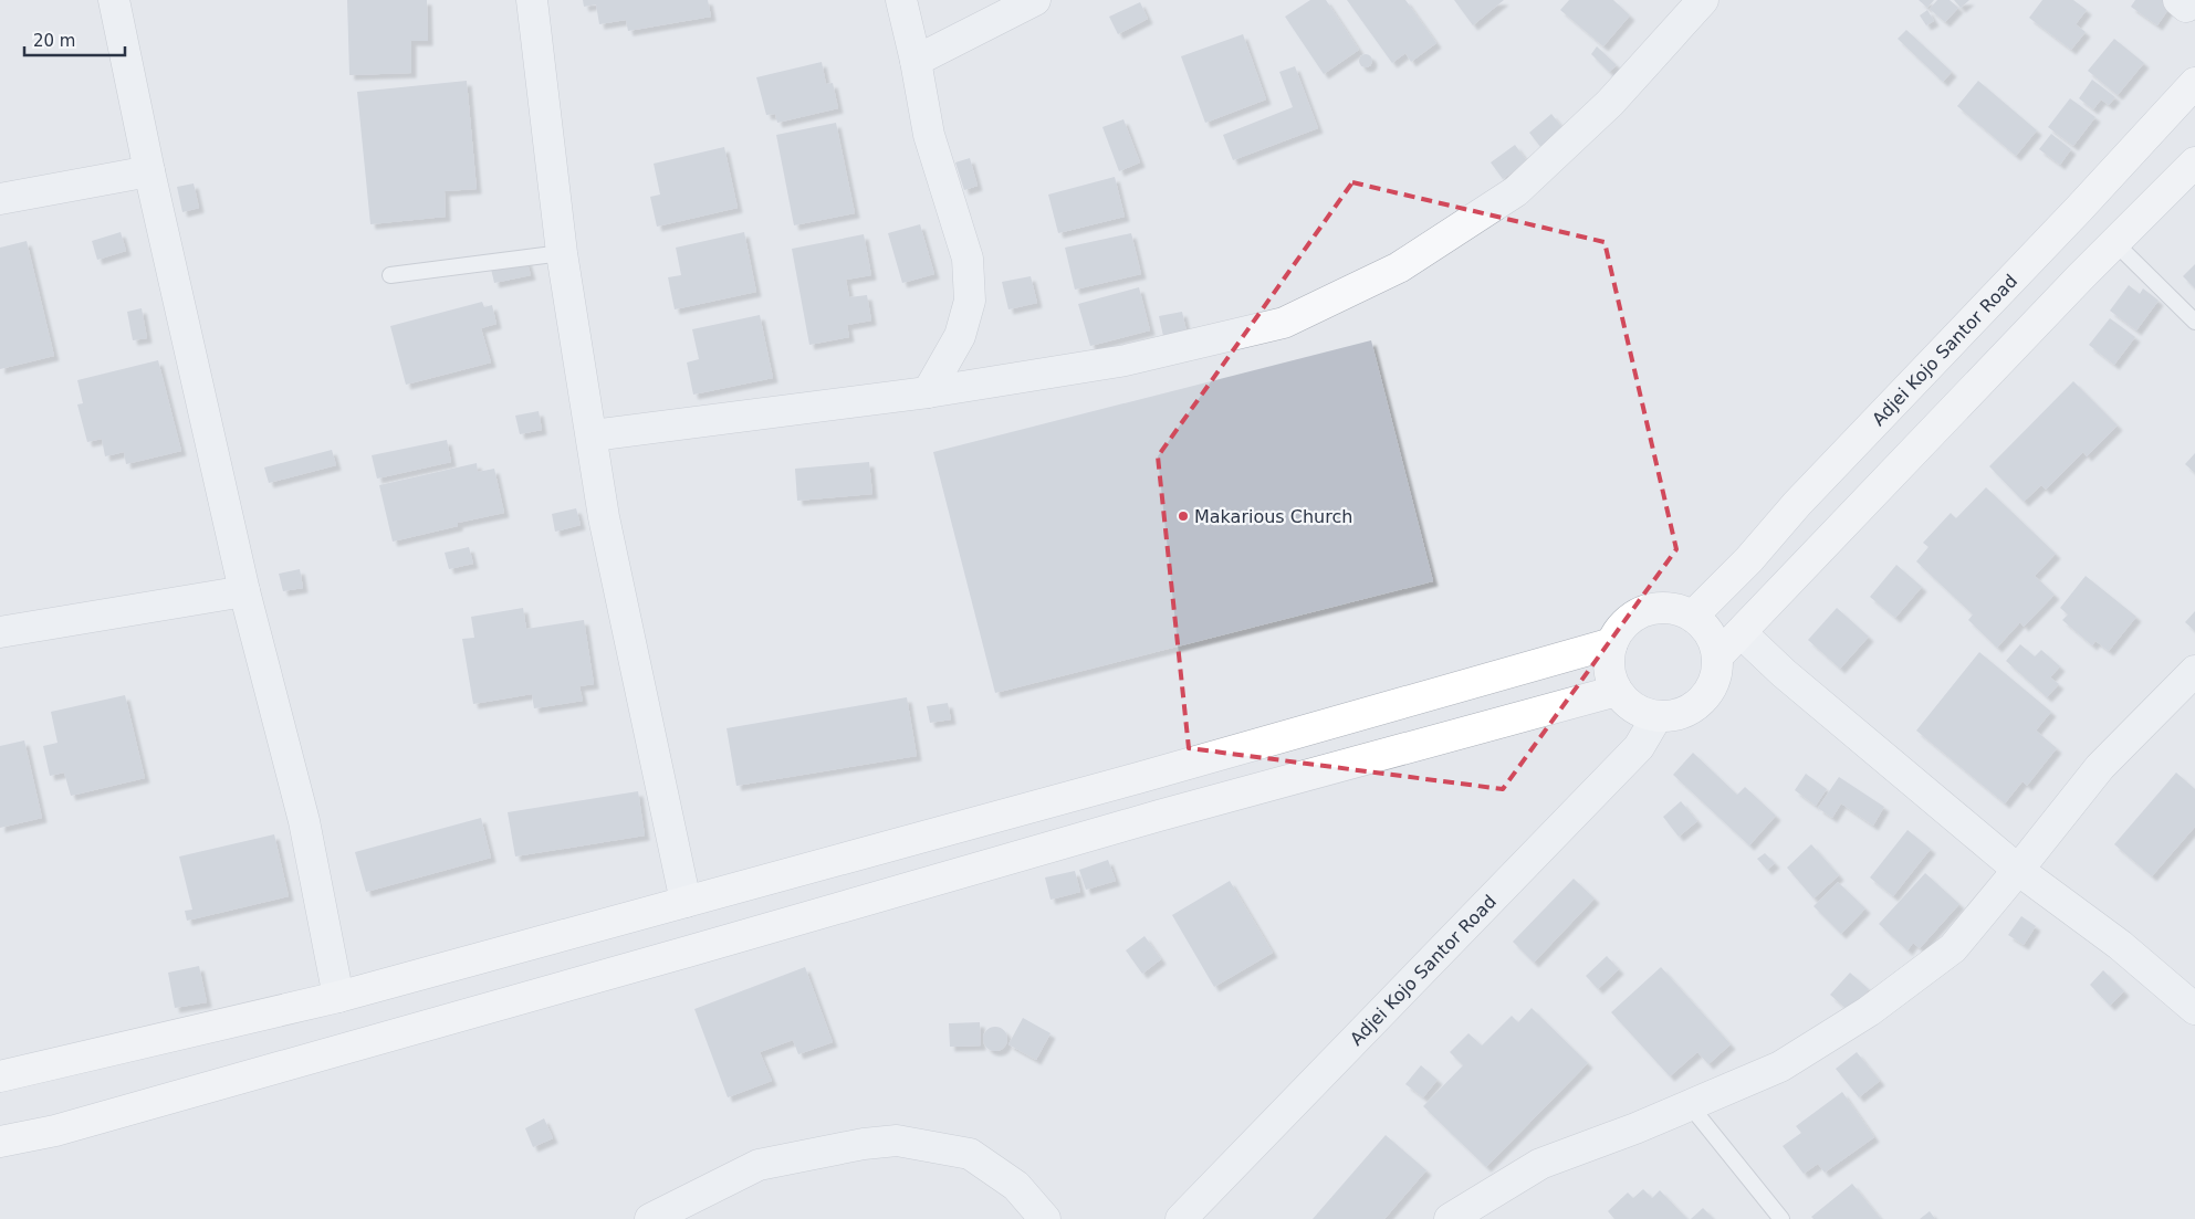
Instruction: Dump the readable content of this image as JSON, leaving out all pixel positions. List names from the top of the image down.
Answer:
{
  "streets": {
    "street": ["Adjei Kojo Santor Road"]
  },
  "places": ["Makarious Church"],
  "scale_bar": "20 m"
}
